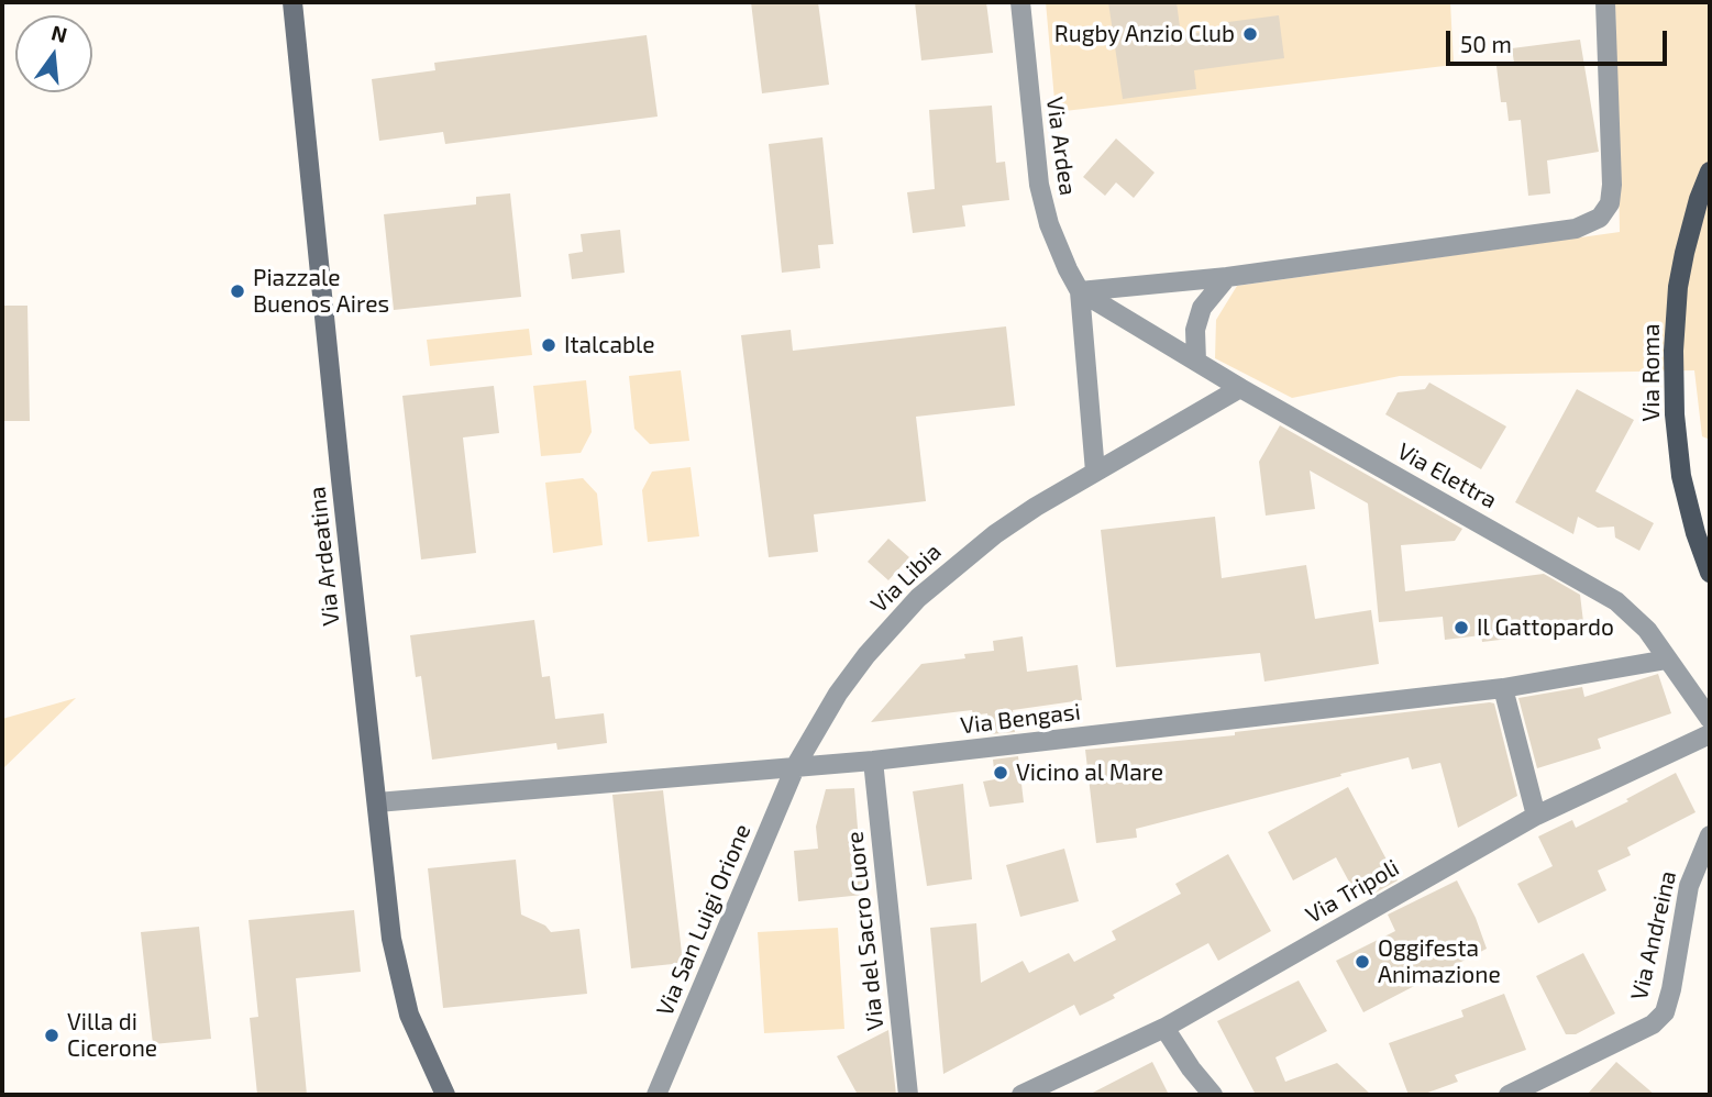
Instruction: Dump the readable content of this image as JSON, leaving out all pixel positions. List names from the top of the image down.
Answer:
{
  "streets": {
    "main road": ["Via Roma", "Via Ardeatina"],
    "street": [
      "Via Ardea",
      "Via Elettra",
      "Via Libia",
      "Via Bengasi",
      "Via Tripoli",
      "Via San Luigi Orione",
      "Via del Sacro Cuore",
      "Via Andreina"
    ]
  },
  "crossings": [
    ["Via Ardea", "Via Elettra"],
    ["Via Elettra", "Via Libia"],
    ["Via Elettra", "Via Bengasi"],
    ["Via Ardeatina", "Via Bengasi"],
    ["Via Libia", "Via Bengasi"],
    ["Via Libia", "Via San Luigi Orione"],
    ["Via Bengasi", "Via San Luigi Orione"],
    ["Via Bengasi", "Via del Sacro Cuore"]
  ],
  "places": [
    "Rugby Anzio Club",
    "Piazzale Buenos Aires",
    "Italcable",
    "Il Gattopardo",
    "Vicino al Mare",
    "Oggifesta Animazione",
    "Villa di Cicerone"
  ],
  "scale_bar": "50 m",
  "north": "top"
}
